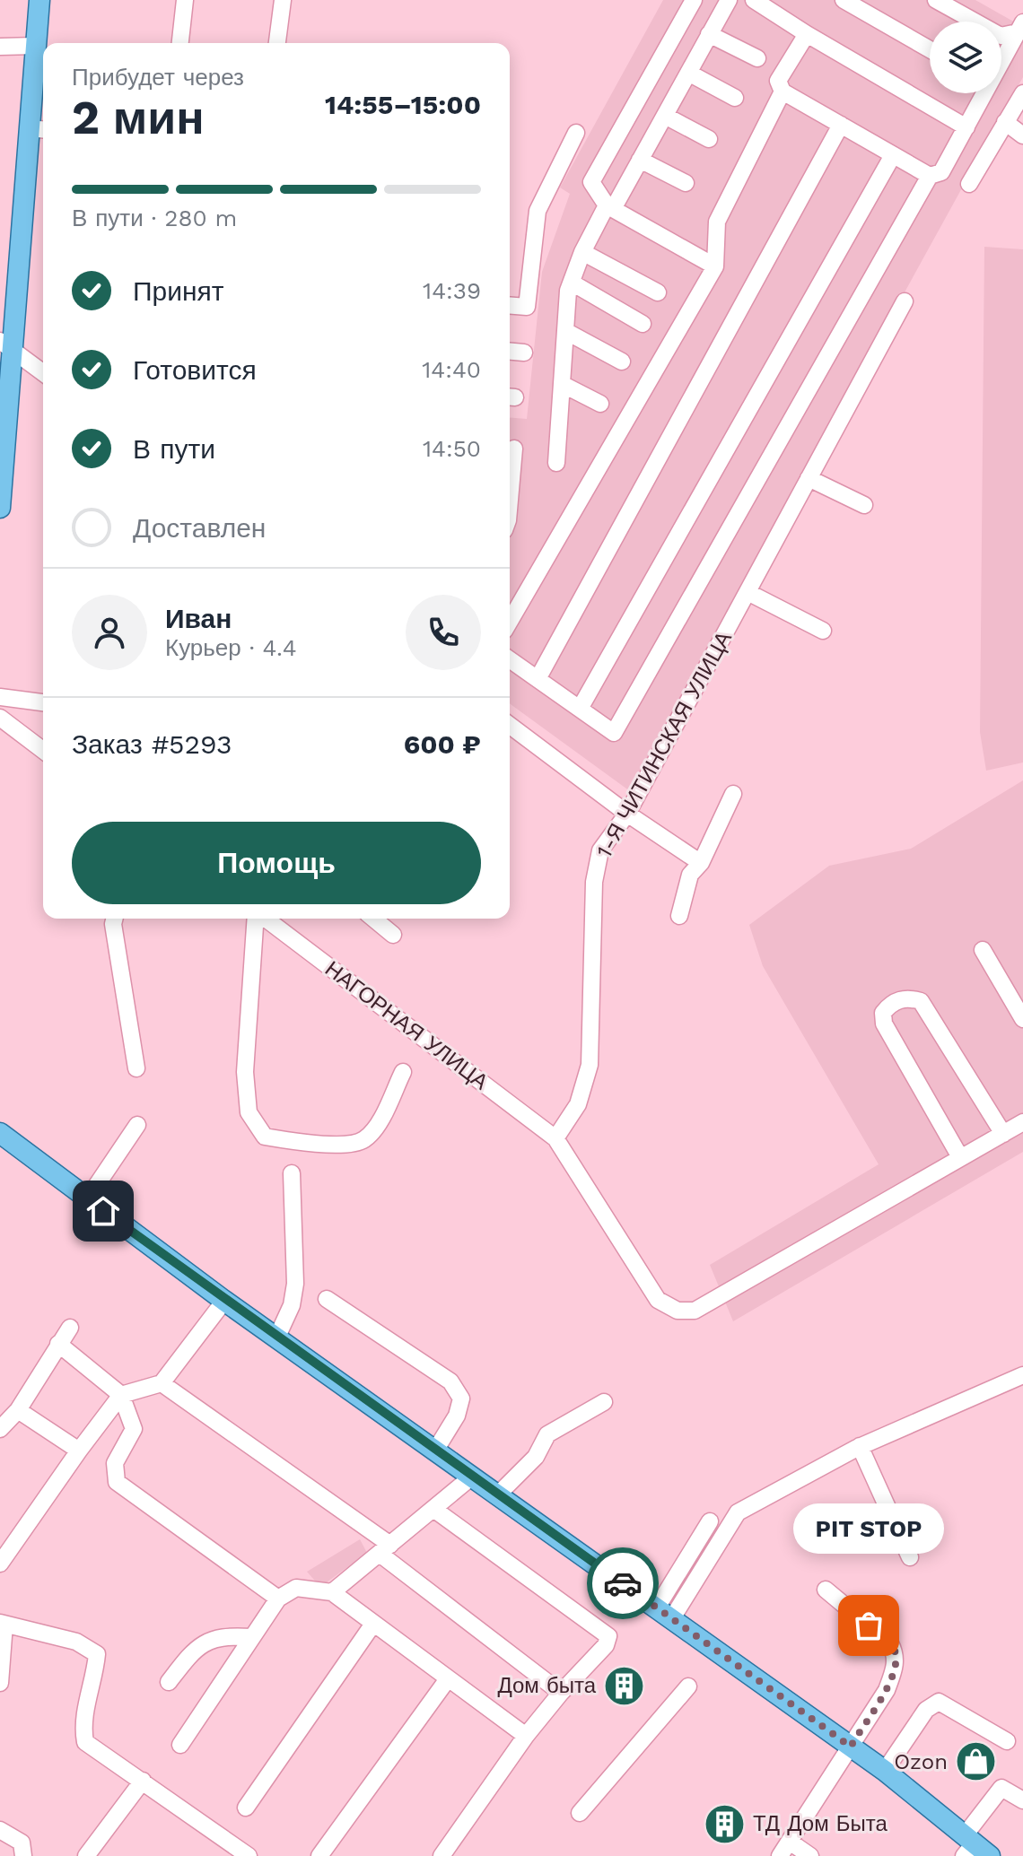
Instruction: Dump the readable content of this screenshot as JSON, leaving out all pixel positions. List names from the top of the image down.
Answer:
{
  "streets": {
    "street": ["1-Я ЧИТИНСКАЯ УЛИЦА", "НАГОРНАЯ УЛИЦА"]
  },
  "crossings": [
    ["1-Я ЧИТИНСКАЯ УЛИЦА", "НАГОРНАЯ УЛИЦА"]
  ],
  "places": {
    "other": ["PIT STOP"],
    "building": ["Дом быта", "ТД Дом Быта"],
    "shop": ["Ozon"]
  },
  "page": {
    "heading": ["2 мин", "Прибудет через", "14:55–15:00"],
    "panel": [
      "Иван",
      "Курьер · 4.4",
      "Заказ #5293",
      "600 ₽"
    ],
    "bar": "В пути · 280 m",
    "list": [
      ["Принят", "14:39"],
      ["Готовится", "14:40"],
      ["В пути", "14:50"],
      "Доставлен"
    ],
    "buttons": "Помощь",
    "bubble": "PIT STOP"
  }
}
